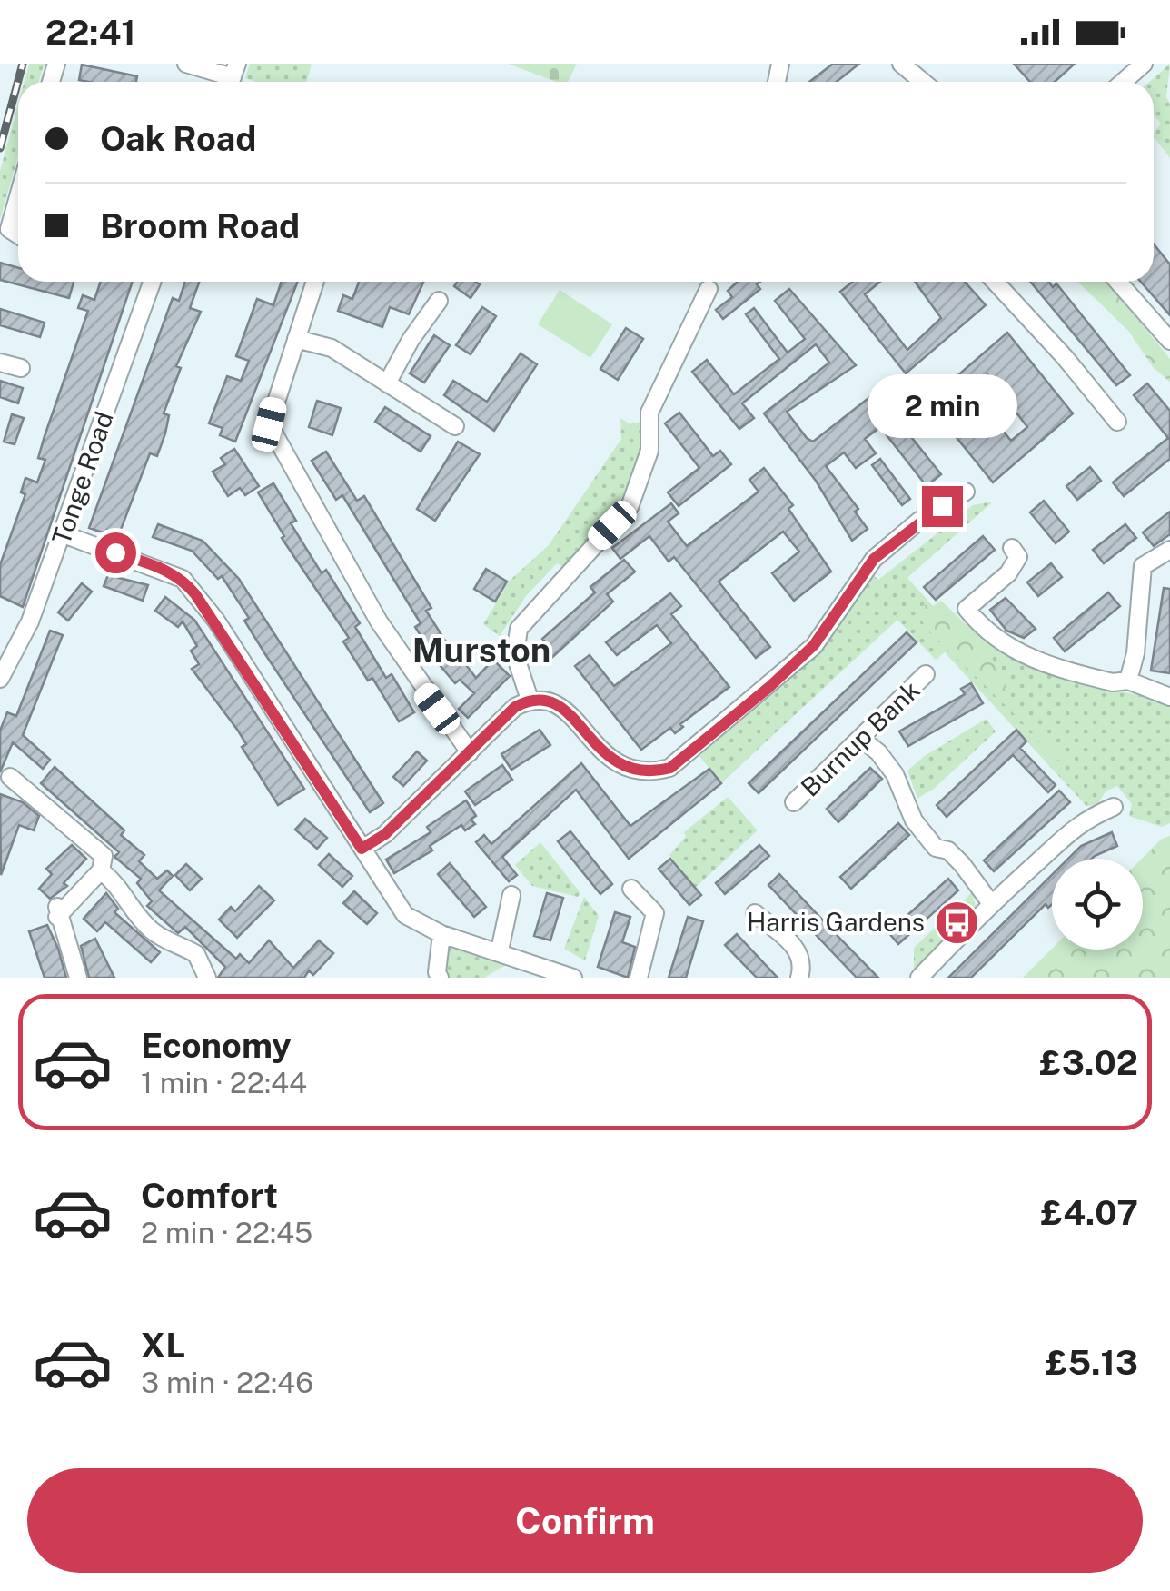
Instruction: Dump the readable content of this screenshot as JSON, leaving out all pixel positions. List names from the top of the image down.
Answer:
{
  "streets": {
    "street": ["Tonge Road", "Burnup Bank"]
  },
  "districts": ["Murston"],
  "places": {
    "bus stop": ["Harris Gardens"]
  },
  "page": {
    "status": "22:41",
    "banner": ["Oak Road", "Broom Road"],
    "bubble": "2 min",
    "list": [
      {
        "name": "Economy",
        "note": "1 min · 22:44",
        "value": "£3.02"
      },
      {
        "name": "Comfort",
        "note": "2 min · 22:45",
        "value": "£4.07"
      },
      {
        "name": "XL",
        "note": "3 min · 22:46",
        "value": "£5.13"
      }
    ],
    "buttons": "Confirm"
  }
}
